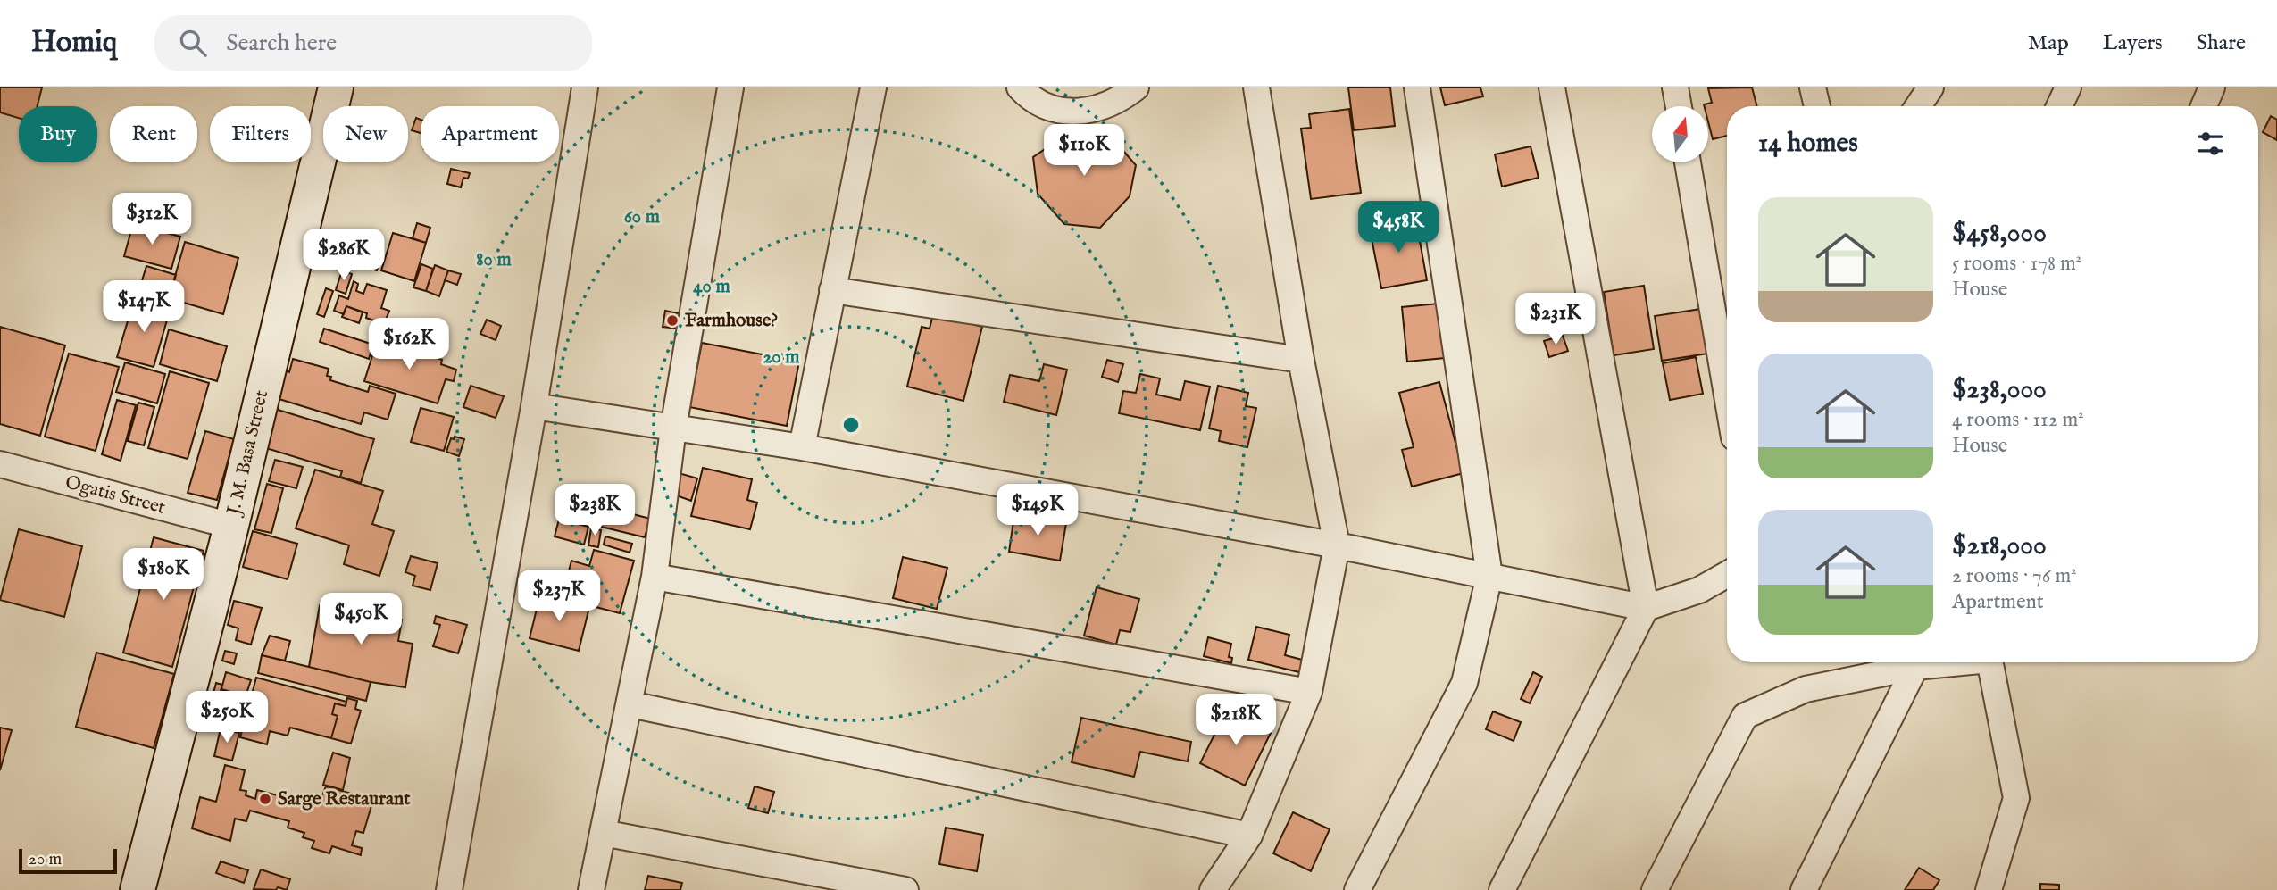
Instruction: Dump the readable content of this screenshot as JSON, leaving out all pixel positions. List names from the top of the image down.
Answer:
{
  "streets": {
    "street": ["J. M. Basa Street", "Ogatis Street"]
  },
  "crossings": [
    ["J. M. Basa Street", "Ogatis Street"]
  ],
  "places": ["Farmhouse?", "Sarge Restaurant"],
  "scale_bar": "20 m",
  "north": "top",
  "page": {
    "header": "Homiq",
    "search": "Search here",
    "nav": ["Map", "Layers", "Share"],
    "chip": [
      "Buy",
      "Rent",
      "Filters",
      "New",
      "Apartment"
    ],
    "heading": "14 homes",
    "price": [
      "$110K",
      "$312K",
      "$458K",
      "$286K",
      "$147K",
      "$231K",
      "$162K",
      "$238K",
      "$149K",
      "$180K",
      "$237K",
      "$450K",
      "$250K",
      "$218K"
    ],
    "list": [
      {
        "name": "$458,000",
        "note": "5 rooms · 178 m² · House"
      },
      {
        "name": "$238,000",
        "note": "4 rooms · 112 m² · House"
      },
      {
        "name": "$218,000",
        "note": "2 rooms · 76 m² · Apartment"
      }
    ],
    "scale": "20 m"
  },
  "rings": [
    "60 m",
    "80 m",
    "40 m",
    "20 m"
  ]
}
